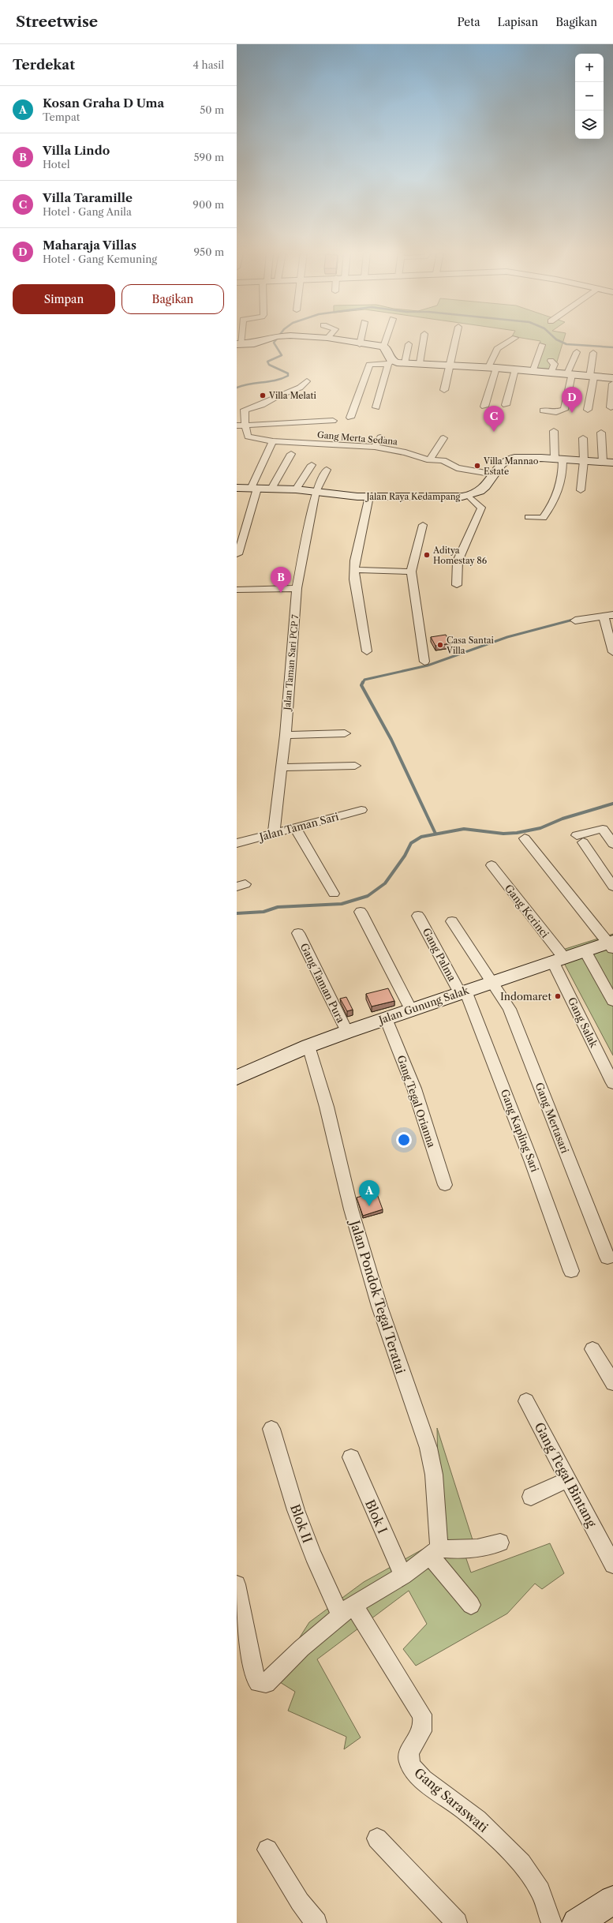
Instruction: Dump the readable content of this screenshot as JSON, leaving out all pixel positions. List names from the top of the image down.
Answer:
{
  "streets": {
    "street": [
      "Gang Merta Sedana",
      "Jalan Raya Kedampang",
      "Jalan Taman Sari PCP 7",
      "Jalan Taman Sari",
      "Gang Kerinci",
      "Gang Palma",
      "Gang Taman Pura",
      "Jalan Gunung Salak",
      "Gang Salak",
      "Gang Tegal Orianna",
      "Gang Mertasari",
      "Gang Kapling Sari",
      "Jalan Pondok Tegal Teratai",
      "Gang Tegal Bintang",
      "Blok I",
      "Blok II",
      "Gang Saraswati"
    ]
  },
  "crossings": [
    ["Gang Merta Sedana", "Jalan Raya Kedampang"],
    ["Jalan Raya Kedampang", "Jalan Taman Sari PCP 7"],
    ["Jalan Taman Sari PCP 7", "Jalan Taman Sari"],
    ["Gang Kerinci", "Jalan Gunung Salak"],
    ["Gang Kerinci", "Gang Salak"],
    ["Gang Palma", "Jalan Gunung Salak"],
    ["Gang Palma", "Gang Kapling Sari"],
    ["Gang Taman Pura", "Jalan Gunung Salak"],
    ["Jalan Gunung Salak", "Gang Salak"],
    ["Jalan Gunung Salak", "Gang Tegal Orianna"],
    ["Jalan Gunung Salak", "Gang Mertasari"],
    ["Jalan Gunung Salak", "Gang Kapling Sari"],
    ["Jalan Gunung Salak", "Jalan Pondok Tegal Teratai"],
    ["Blok II", "Gang Saraswati"]
  ],
  "places": [
    "Villa Melati",
    "Villa Mannao Estate",
    "Aditya Homestay 86",
    "Casa Santai Villa",
    "Indomaret"
  ],
  "page": {
    "header": "Streetwise",
    "nav": ["Peta", "Lapisan", "Bagikan"],
    "heading": ["Terdekat", "4 hasil"],
    "map_buttons": ["+", "−"],
    "list": [
      {
        "mark": "A",
        "name": "Kosan Graha D Uma",
        "note": "Tempat",
        "value": "50 m"
      },
      {
        "mark": "B",
        "name": "Villa Lindo",
        "note": "Hotel",
        "value": "590 m"
      },
      {
        "mark": "C",
        "name": "Villa Taramille",
        "note": "Hotel · Gang Anila",
        "value": "900 m"
      },
      {
        "mark": "D",
        "name": "Maharaja Villas",
        "note": "Hotel · Gang Kemuning",
        "value": "950 m"
      }
    ],
    "buttons": ["Simpan", "Bagikan"],
    "pins": [
      "D",
      "C",
      "B",
      "A"
    ]
  }
}
